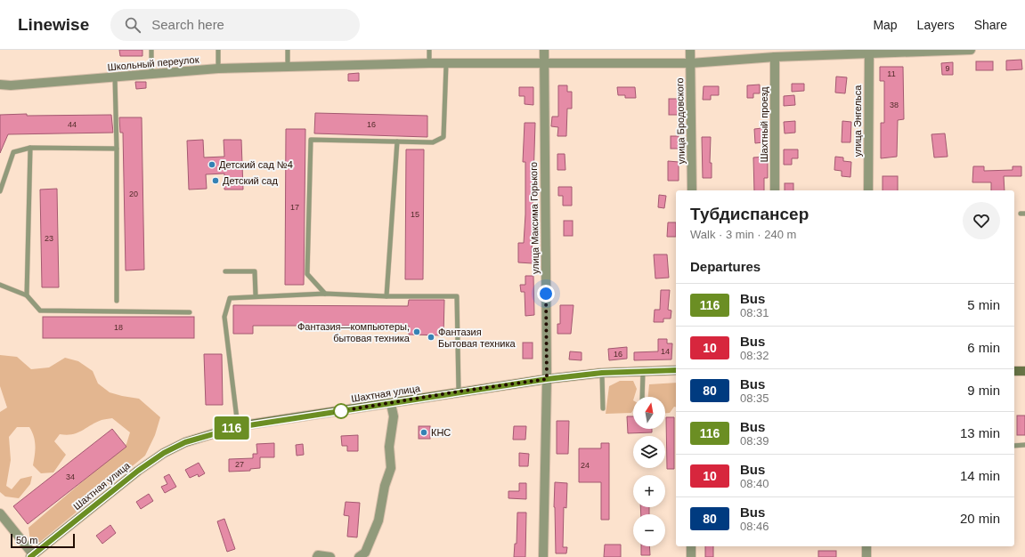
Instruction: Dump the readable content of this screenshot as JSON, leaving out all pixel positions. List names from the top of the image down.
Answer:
{
  "streets": {
    "main road": ["Шахтная улица"],
    "street": [
      "Школьный переулок",
      "улица Бродовского",
      "улица Энгельса",
      "Шахтный проезд",
      "улица Максима Горького"
    ]
  },
  "crossings": [
    ["Школьный переулок", "улица Бродовского"],
    ["Школьный переулок", "улица Энгельса"],
    ["Школьный переулок", "Шахтный проезд"],
    ["Школьный переулок", "улица Максима Горького"],
    ["улица Максима Горького", "Шахтная улица"]
  ],
  "places": [
    "Детский сад №4",
    "Детский сад",
    "Фантазия—компьютеры, бытовая техника",
    "Фантазия Бытовая техника",
    "КНС"
  ],
  "lines": ["bus line 116"],
  "house_numbers": [
    "9",
    "11",
    "38",
    "44",
    "16",
    "20",
    "17",
    "15",
    "23",
    "18",
    "14",
    "16",
    "27",
    "24",
    "34"
  ],
  "scale_bar": "50 m",
  "north": "top",
  "page": {
    "header": "Linewise",
    "search": "Search here",
    "nav": ["Map", "Layers", "Share"],
    "on_map": "116",
    "heading": [
      ["Тубдиспансер", "Walk · 3 min · 240 m"],
      "Departures"
    ],
    "list": [
      {
        "mark": "116",
        "name": "Bus",
        "note": "08:31",
        "value": "5 min"
      },
      {
        "mark": "10",
        "name": "Bus",
        "note": "08:32",
        "value": "6 min"
      },
      {
        "mark": "80",
        "name": "Bus",
        "note": "08:35",
        "value": "9 min"
      },
      {
        "mark": "116",
        "name": "Bus",
        "note": "08:39",
        "value": "13 min"
      },
      {
        "mark": "10",
        "name": "Bus",
        "note": "08:40",
        "value": "14 min"
      },
      {
        "mark": "80",
        "name": "Bus",
        "note": "08:46",
        "value": "20 min"
      }
    ],
    "map_buttons": ["+", "−"],
    "scale": "50 m"
  }
}
